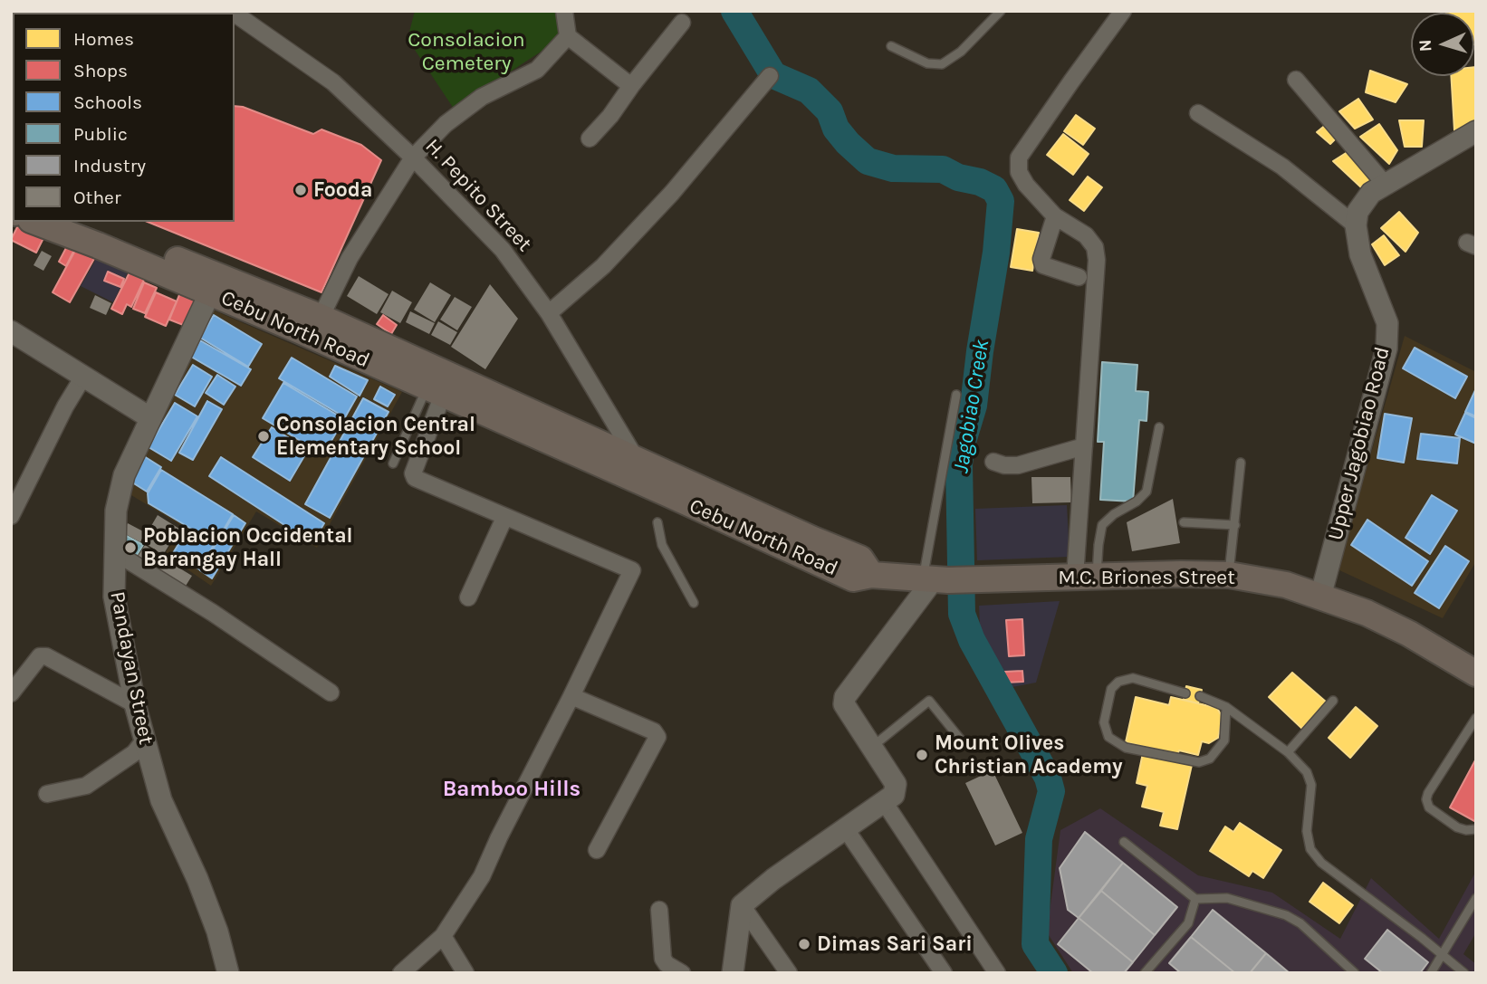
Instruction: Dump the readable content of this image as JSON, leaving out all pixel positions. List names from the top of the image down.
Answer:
{
  "streets": {
    "main road": ["Cebu North Road", "M.C. Briones Street"],
    "street": ["H. Pepito Street", "Upper Jagobiao Road", "Pandayan Street"]
  },
  "crossings": [
    ["H. Pepito Street", "Cebu North Road"],
    ["Cebu North Road", "M.C. Briones Street"],
    ["Cebu North Road", "Pandayan Street"],
    ["Upper Jagobiao Road", "M.C. Briones Street"]
  ],
  "districts": ["Bamboo Hills"],
  "water": ["Jagobiao Creek"],
  "parks": ["Consolacion Cemetery"],
  "places": [
    "Fooda",
    "Consolacion Central Elementary School",
    "Poblacion Occidental Barangay Hall",
    "Mount Olives Christian Academy",
    "Dimas Sari Sari"
  ],
  "legend": [
    "Homes",
    "Shops",
    "Schools",
    "Public",
    "Industry",
    "Other"
  ],
  "north": "left"
}
